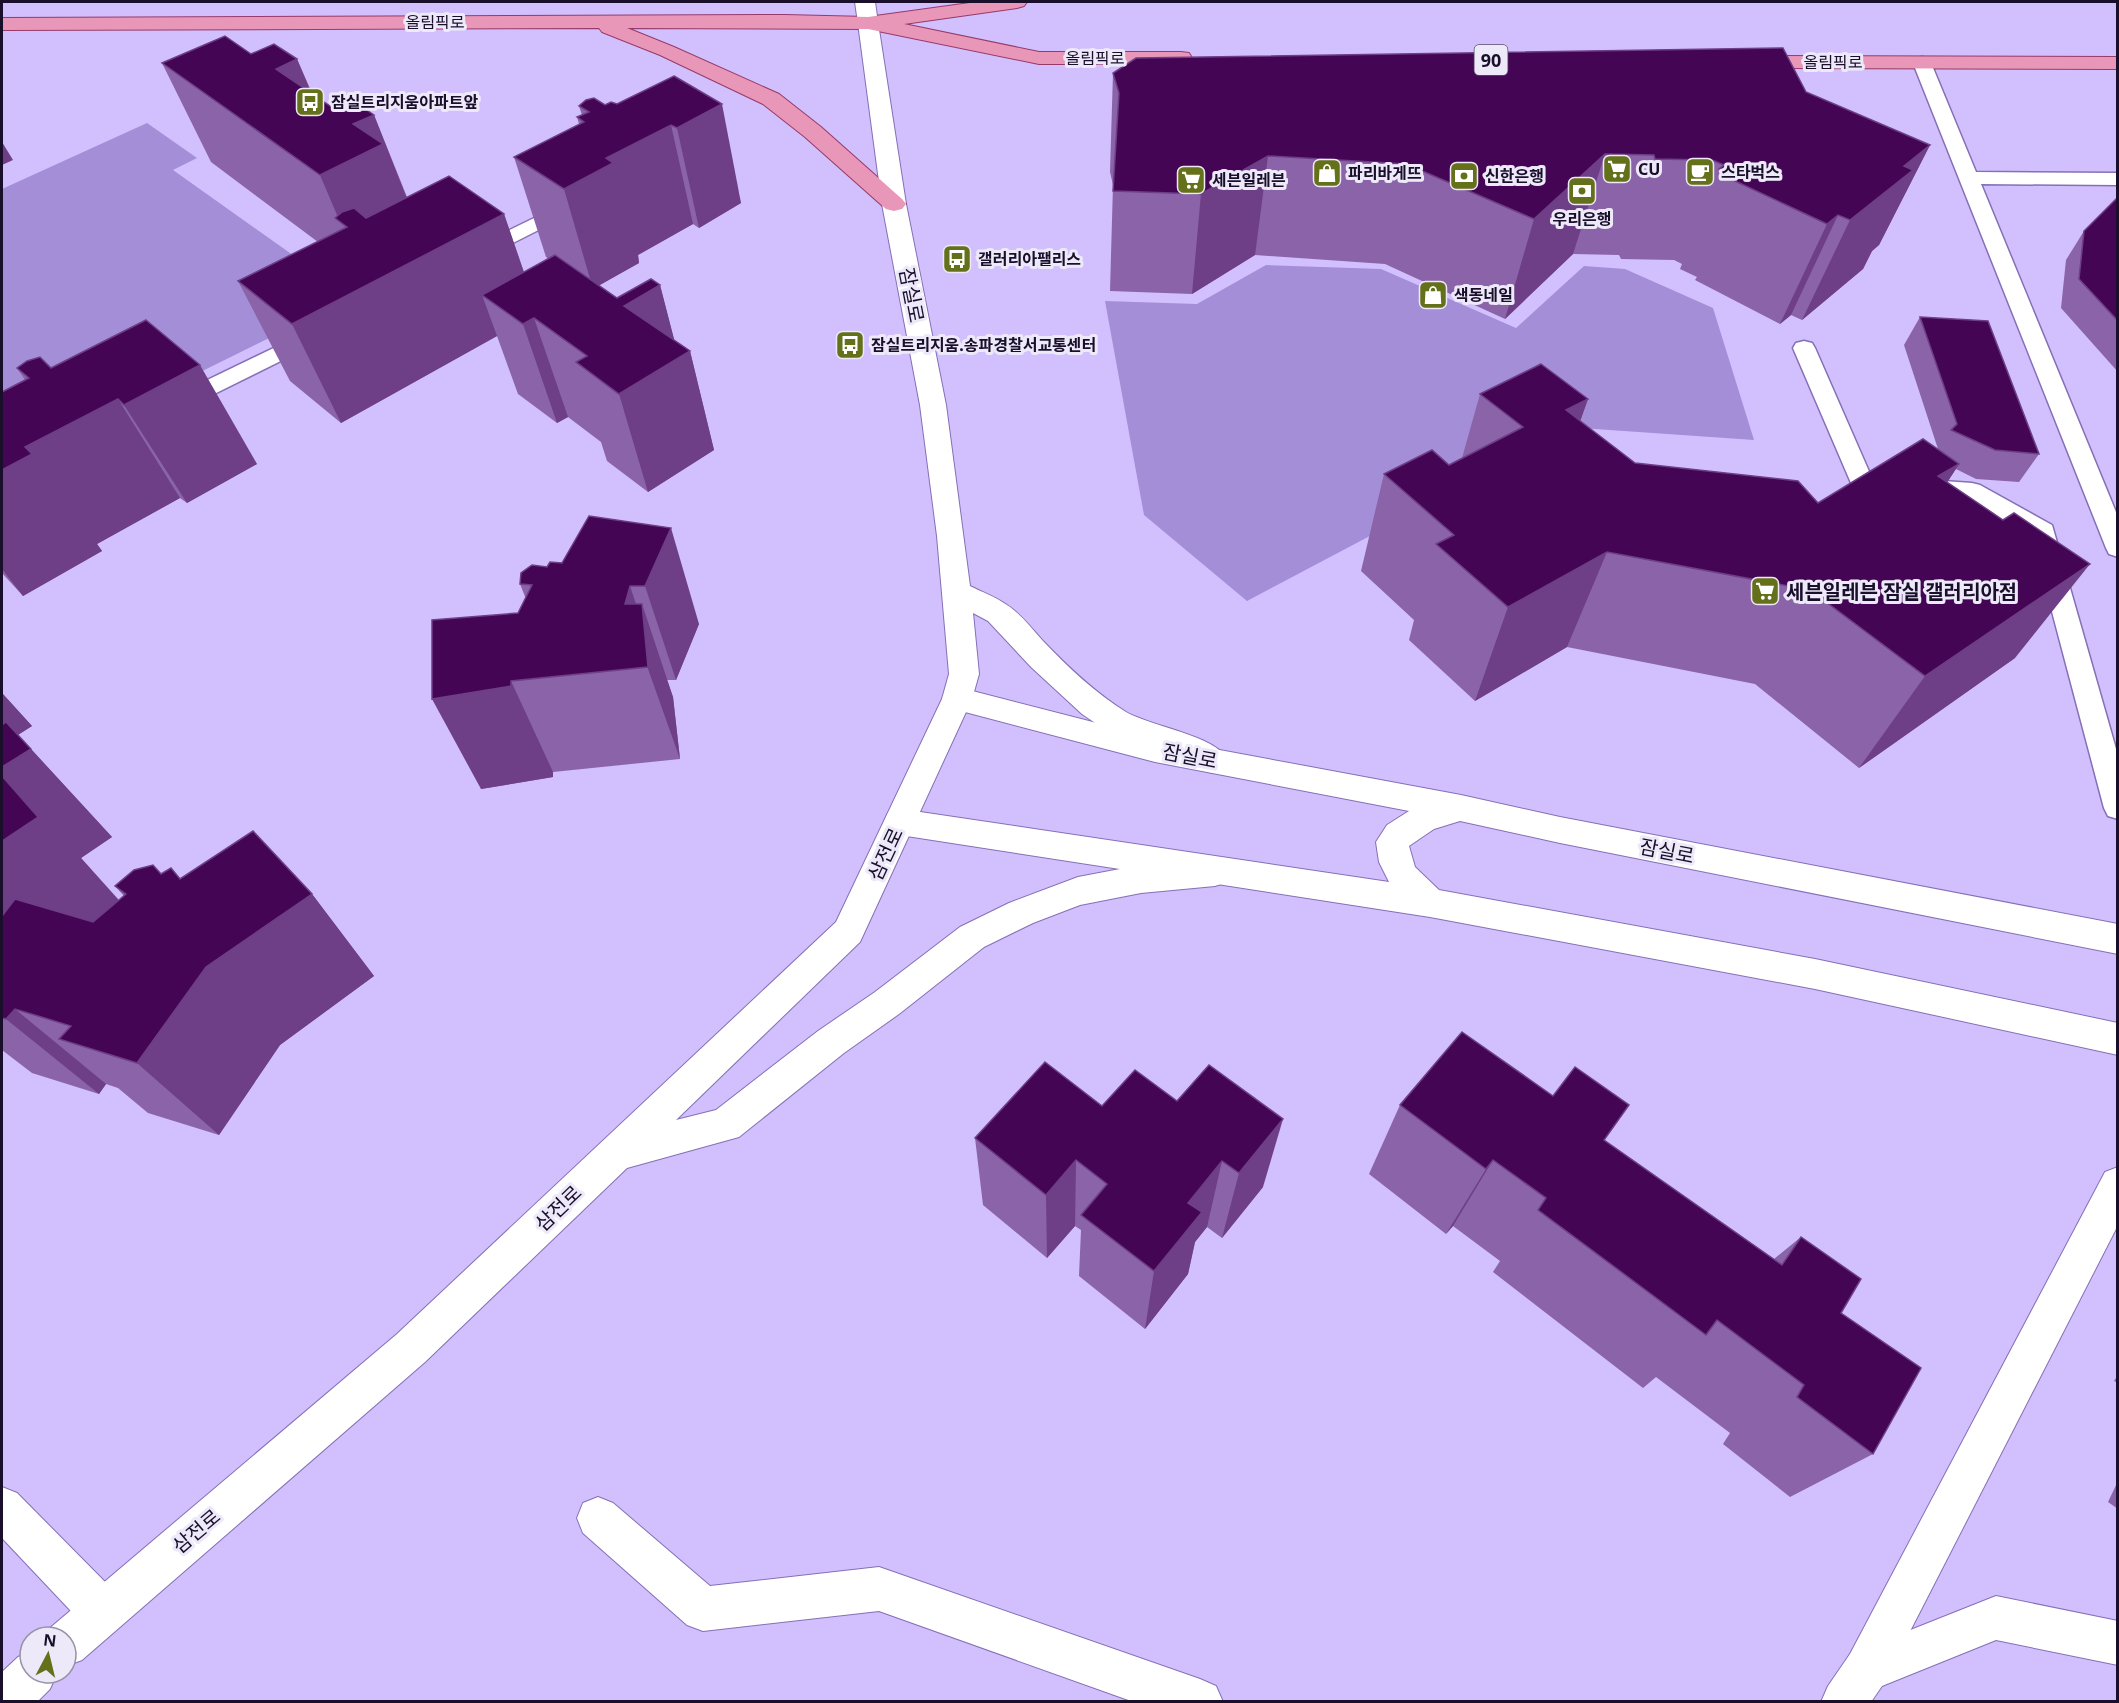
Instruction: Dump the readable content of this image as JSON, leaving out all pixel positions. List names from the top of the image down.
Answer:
{
  "streets": {
    "main road": ["올림픽로"],
    "street": ["잠실로", "삼전로"]
  },
  "crossings": [
    ["올림픽로", "잠실로"],
    ["잠실로", "삼전로"]
  ],
  "places": {
    "bus stop": ["잠실트리지움아파트앞", "갤러리아팰리스", "잠실트리지움.송파경찰서교통센터"],
    "supermarket": ["CU", "세븐일레븐", "세븐일레븐 잠실 갤러리아점"],
    "cafe": ["스타벅스"],
    "shop": ["파리바게뜨", "색동네일"],
    "bank": ["신한은행", "우리은행"]
  },
  "north": "top"
}
